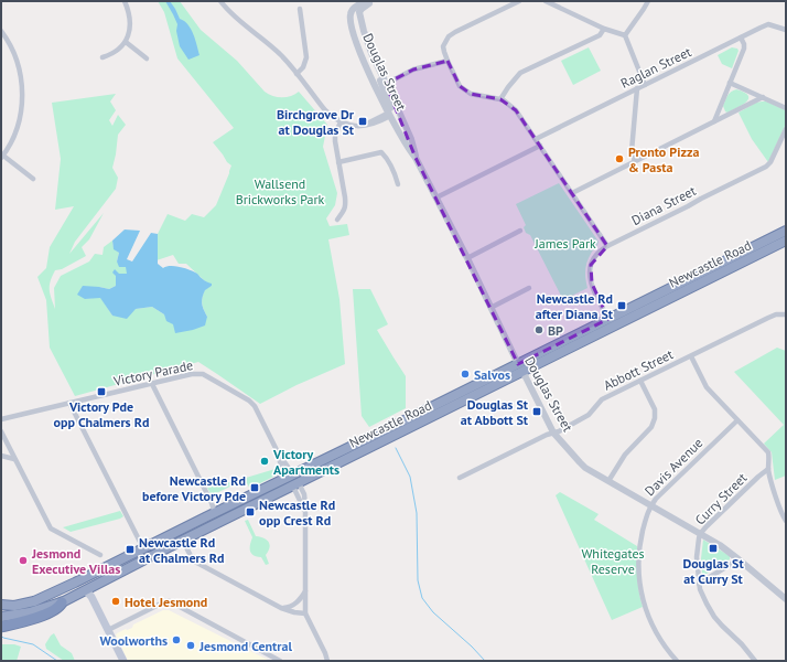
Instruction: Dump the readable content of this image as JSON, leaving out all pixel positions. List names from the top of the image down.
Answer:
{
  "streets": {
    "highway": ["Newcastle Road"],
    "street": [
      "Raglan Street",
      "Douglas Street",
      "Diana Street",
      "Abbott Street",
      "Victory Parade",
      "Davis Avenue",
      "Curry Street"
    ]
  },
  "crossings": [
    ["Douglas Street", "Newcastle Road"],
    ["Douglas Street", "Abbott Street"],
    ["Douglas Street", "Davis Avenue"],
    ["Douglas Street", "Curry Street"],
    ["Diana Street", "Newcastle Road"],
    ["Newcastle Road", "Victory Parade"]
  ],
  "parks": ["Wallsend Brickworks Park", "James Park", "Whitegates Reserve"],
  "places": {
    "transit": [
      "Birchgrove Dr at Douglas St",
      "Newcastle Rd after Diana St",
      "Victory Pde opp Chalmers Rd",
      "Douglas St at Abbott St",
      "Newcastle Rd before Victory Pde",
      "Newcastle Rd opp Crest Rd",
      "Douglas St at Curry St",
      "Newcastle Rd at Chalmers Rd"
    ],
    "other": [
      "Pronto Pizza & Pasta",
      "BP",
      "Salvos",
      "Victory Apartments",
      "Jesmond Executive Villas",
      "Hotel Jesmond",
      "Woolworths",
      "Jesmond Central"
    ]
  }
}
